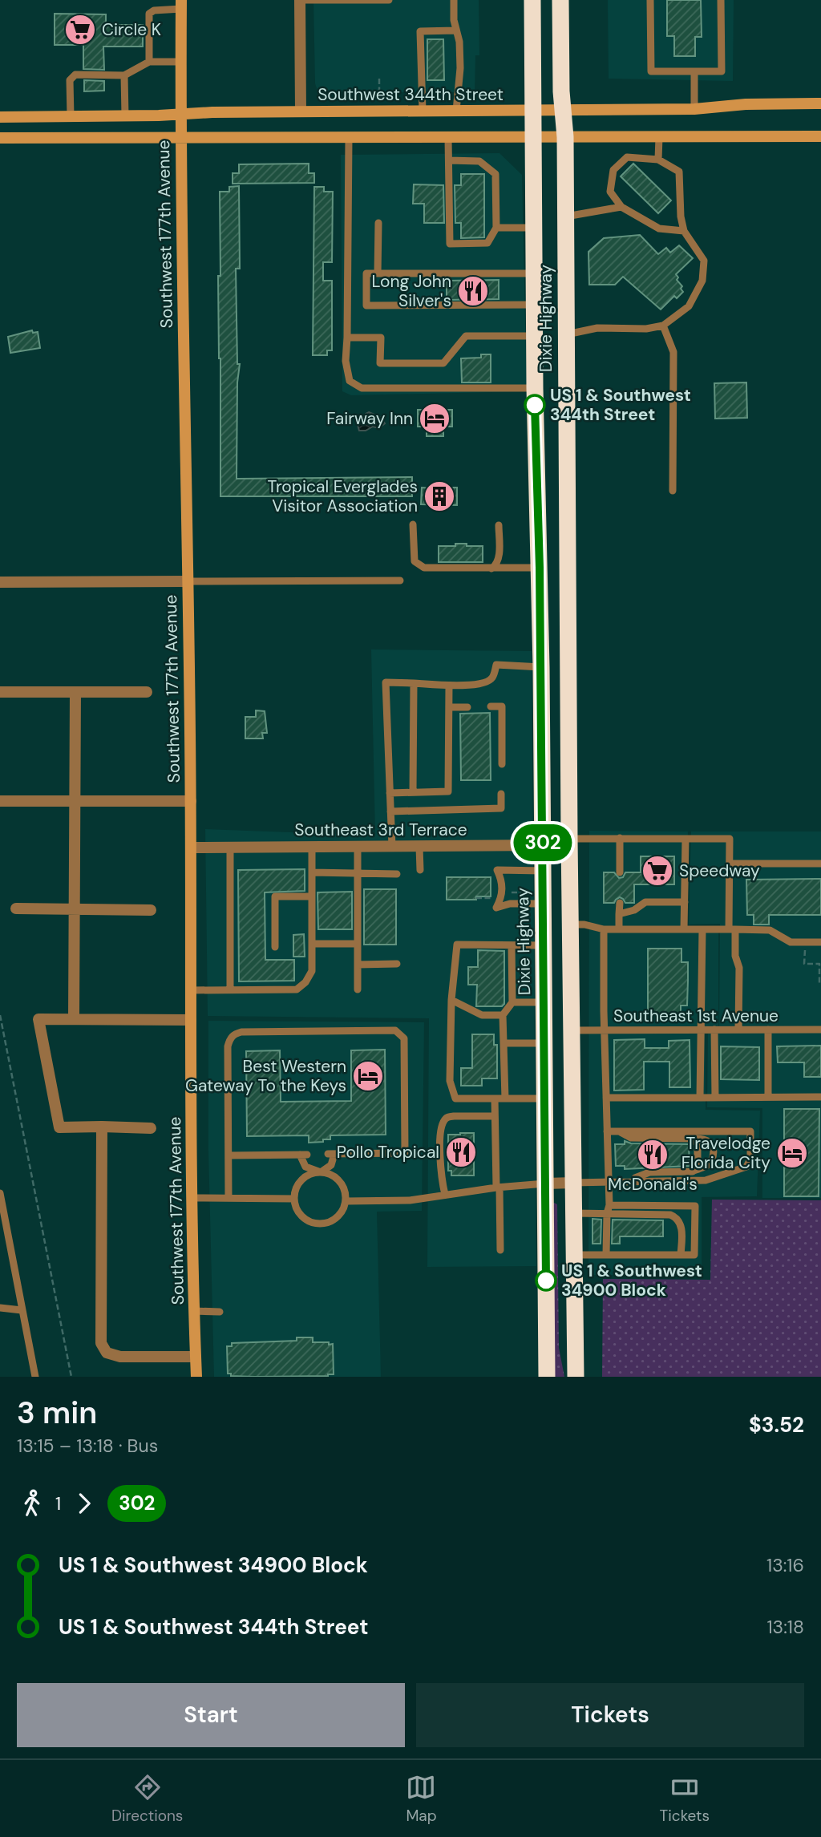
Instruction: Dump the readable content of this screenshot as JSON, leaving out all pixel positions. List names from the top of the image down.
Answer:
{
  "streets": {
    "highway": ["Dixie Highway"],
    "main road": ["Southwest 344th Street", "Southwest 177th Avenue"],
    "street": ["Southeast 3rd Terrace"],
    "lane": ["Southeast 1st Avenue"]
  },
  "crossings": [
    ["Southwest 344th Street", "Southwest 177th Avenue"],
    ["Southwest 344th Street", "Dixie Highway"],
    ["Southwest 177th Avenue", "Southeast 3rd Terrace"],
    ["Dixie Highway", "Southeast 3rd Terrace"],
    ["Dixie Highway", "Southeast 1st Avenue"]
  ],
  "places": {
    "supermarket": ["Circle K", "Speedway"],
    "restaurant": ["Long John Silver's", "Pollo Tropical", "McDonald's"],
    "other": ["US 1 & Southwest 344th Street", "US 1 & Southwest 34900 Block"],
    "hotel": ["Fairway Inn", "Best Western Gateway To the Keys", "Travelodge Florida City"],
    "building": ["Tropical Everglades Visitor Association"]
  },
  "lines": ["bus line 302"],
  "page": {
    "on_map": "302",
    "heading": ["3 min", "13:15 – 13:18 · Bus", "$3.52"],
    "legs": ["1", "302"],
    "list": [
      {
        "name": "US 1 & Southwest 34900 Block",
        "value": "13:16"
      },
      {
        "name": "US 1 & Southwest 344th Street",
        "value": "13:18"
      }
    ],
    "buttons": ["Start", "Tickets"],
    "tabs": ["Directions", "Map", "Tickets"]
  }
}
